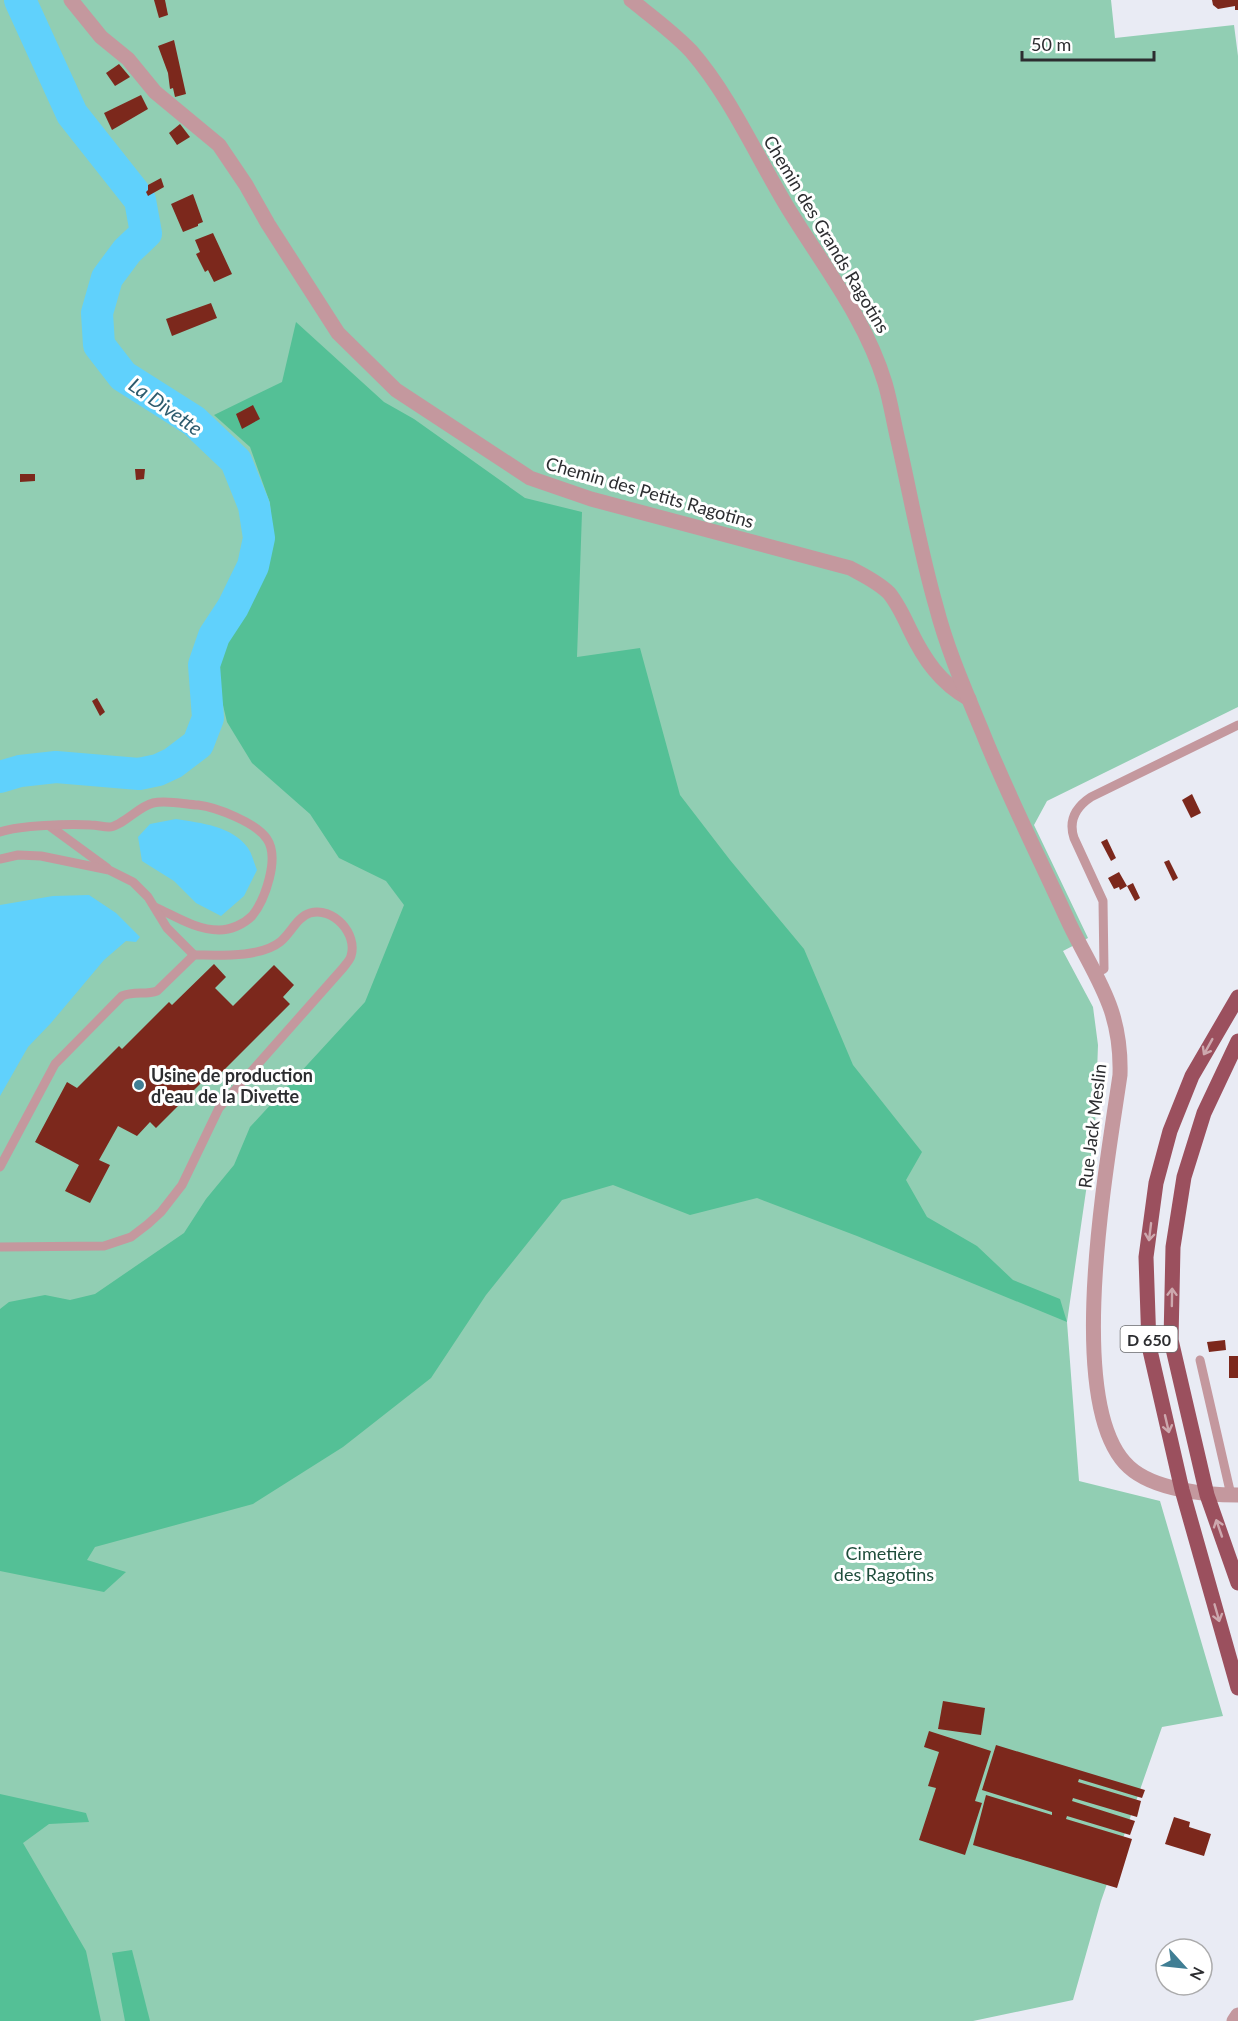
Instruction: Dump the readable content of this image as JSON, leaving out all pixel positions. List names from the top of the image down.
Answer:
{
  "streets": {
    "main road": ["D 650"],
    "street": ["Chemin des Grands Ragotins", "Chemin des Petits Ragotins", "Rue Jack Meslin"]
  },
  "crossings": [
    ["Chemin des Grands Ragotins", "Chemin des Petits Ragotins"],
    ["Chemin des Grands Ragotins", "Rue Jack Meslin"],
    ["Chemin des Petits Ragotins", "Rue Jack Meslin"],
    ["Rue Jack Meslin", "D 650"]
  ],
  "water": ["La Divette"],
  "parks": ["Cimetière des Ragotins"],
  "places": ["Usine de production d'eau de la Divette"],
  "scale_bar": "50 m",
  "north": "bottom right"
}
